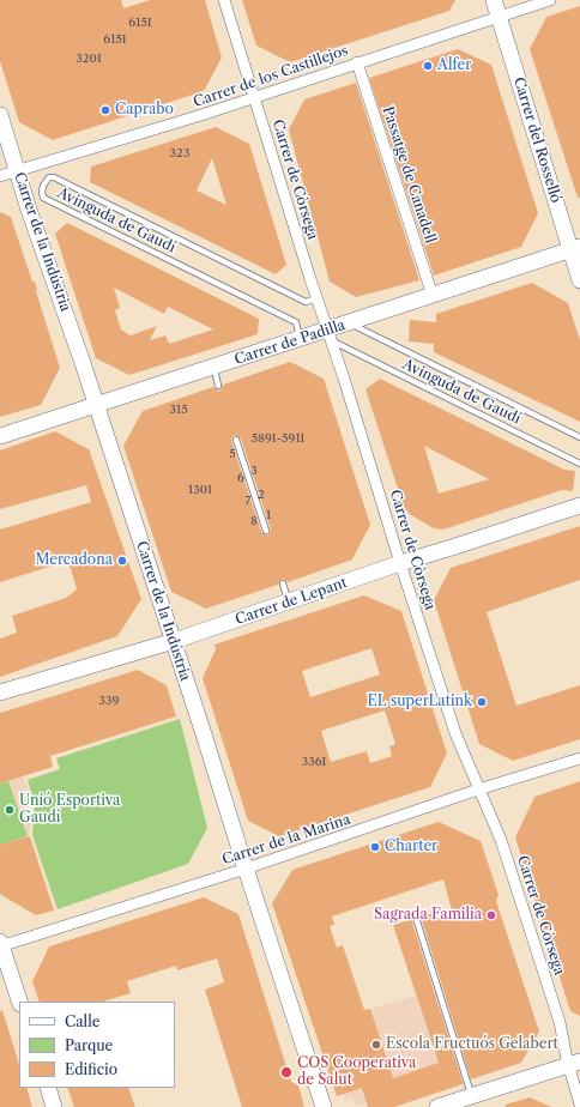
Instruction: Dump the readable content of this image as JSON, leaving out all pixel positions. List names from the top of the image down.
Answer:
{
  "streets": {
    "main road": [
      "Carrer del Rosselló",
      "Carrer de la Indústria",
      "Carrer de Padilla",
      "Carrer de Lepant"
    ],
    "street": [
      "Carrer de los Castillejos",
      "Passatge de Canadell",
      "Carrer de Còrsega",
      "Carrer de la Marina"
    ],
    "lane": ["Avinguda de Gaudí"]
  },
  "crossings": [
    ["Carrer de los Castillejos", "Carrer del Rosselló"],
    ["Carrer de los Castillejos", "Passatge de Canadell"],
    ["Carrer de los Castillejos", "Carrer de Còrsega"],
    ["Carrer de los Castillejos", "Carrer de la Indústria"],
    ["Carrer del Rosselló", "Carrer de Padilla"],
    ["Passatge de Canadell", "Carrer de Padilla"],
    ["Carrer de Còrsega", "Avinguda de Gaudí"],
    ["Carrer de Còrsega", "Carrer de Padilla"],
    ["Carrer de Còrsega", "Carrer de Lepant"],
    ["Carrer de Còrsega", "Carrer de la Marina"],
    ["Avinguda de Gaudí", "Carrer de Padilla"],
    ["Carrer de la Indústria", "Carrer de Padilla"],
    ["Carrer de la Indústria", "Carrer de Lepant"],
    ["Carrer de la Indústria", "Carrer de la Marina"]
  ],
  "places": [
    "Alfer",
    "Caprabo",
    "Mercadona",
    "EL superLatink",
    "Unió Esportiva Gaudí",
    "Charter",
    "Sagrada Familia",
    "Escola Fructuós Gelabert",
    "COS Cooperativa de Salut"
  ],
  "house_numbers": [
    "615I",
    "615I",
    "320I",
    "323",
    "315",
    "589I-591I",
    "5",
    "3",
    "6",
    "130I",
    "2",
    "7",
    "1",
    "8",
    "339",
    "336I"
  ],
  "legend": ["Calle", "Parque", "Edificio"]
}
